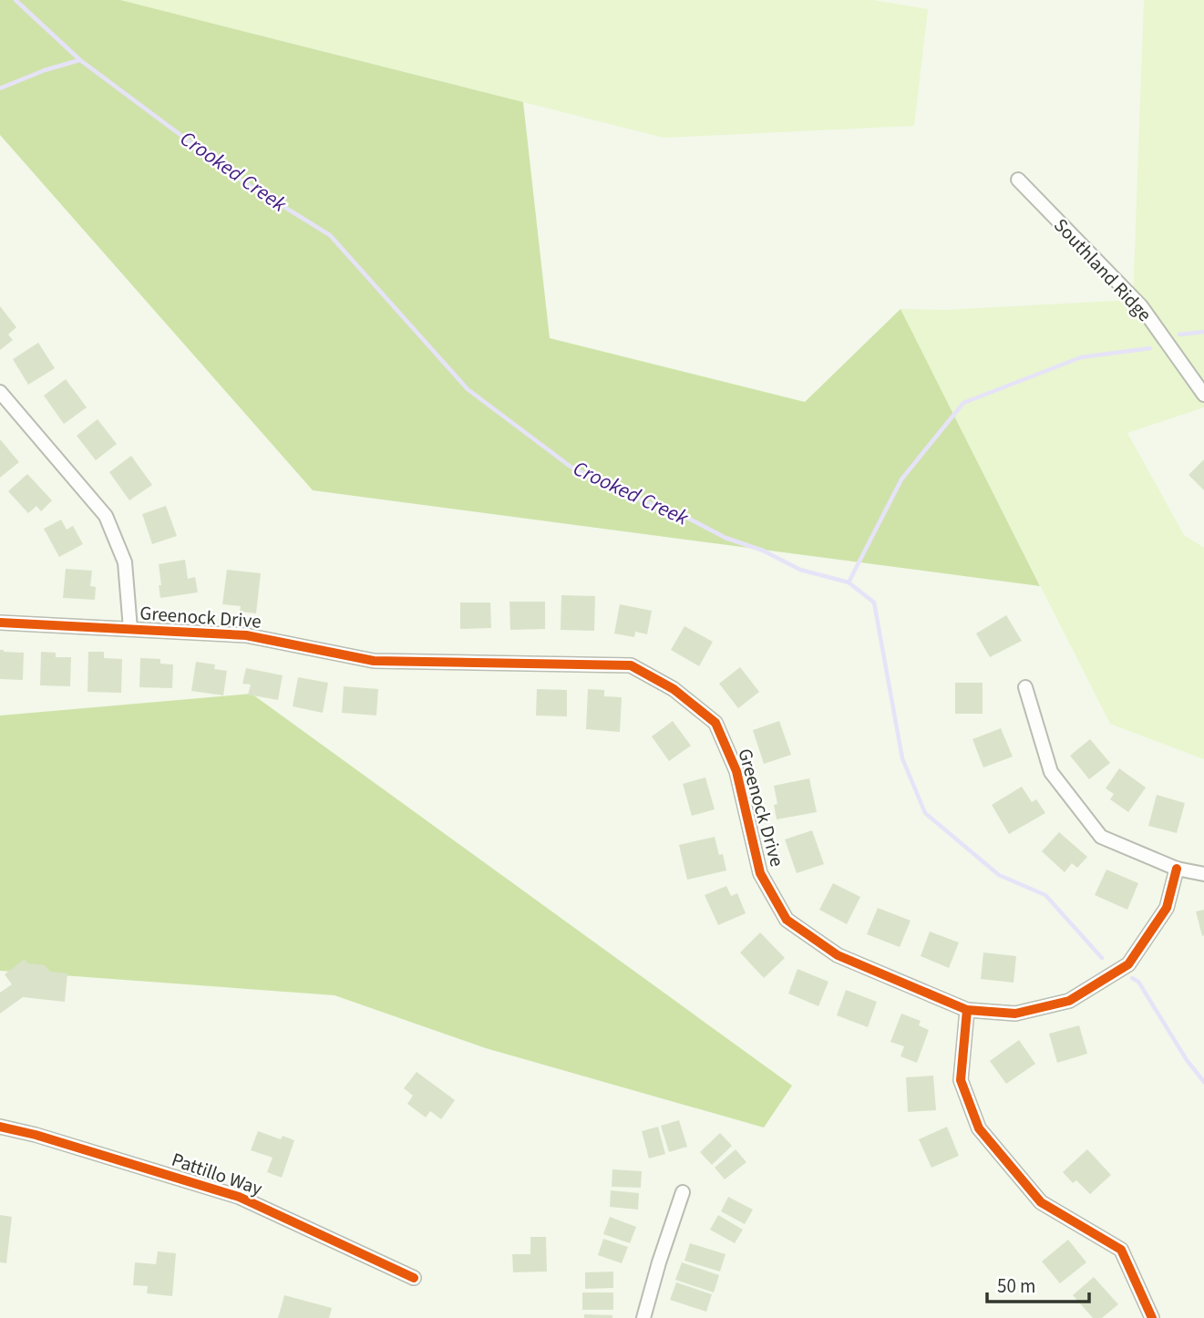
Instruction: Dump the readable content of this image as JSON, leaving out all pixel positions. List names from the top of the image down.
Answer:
{
  "streets": {
    "street": ["Southland Ridge", "Greenock Drive", "Pattillo Way"]
  },
  "water": ["Crooked Creek"],
  "scale_bar": "50 m"
}
